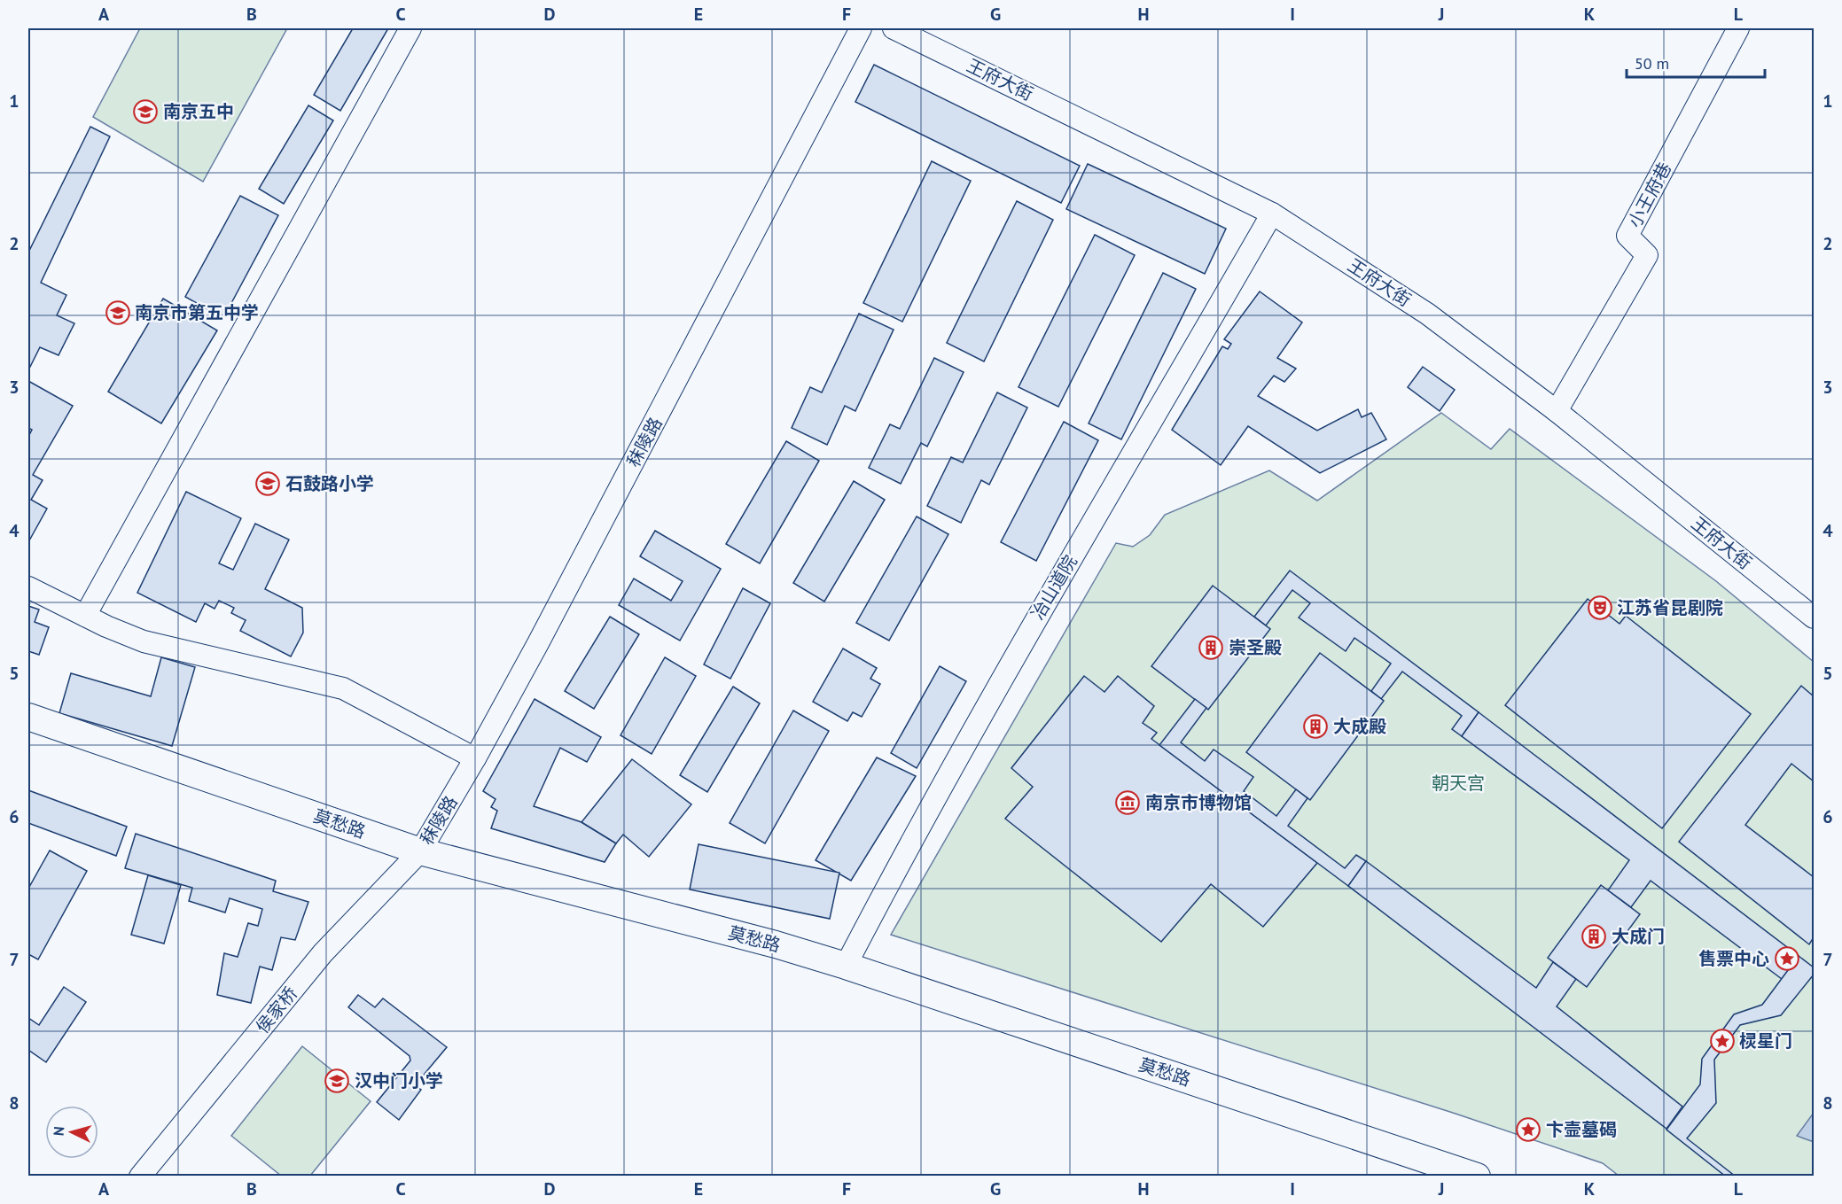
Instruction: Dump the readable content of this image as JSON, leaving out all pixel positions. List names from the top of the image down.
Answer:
{
  "streets": {
    "main road": ["莫愁路"],
    "street": [
      "王府大街",
      "小王府巷",
      "秣陵路",
      "冶山道院",
      "侯家桥"
    ]
  },
  "crossings": [
    ["王府大街", "小王府巷"],
    ["王府大街", "冶山道院"],
    ["秣陵路", "莫愁路"],
    ["秣陵路", "侯家桥"],
    ["冶山道院", "莫愁路"],
    ["莫愁路", "侯家桥"]
  ],
  "parks": ["朝天宫"],
  "places": {
    "school or university": [
      "南京五中",
      "南京市第五中学",
      "石鼓路小学",
      "汉中门小学"
    ],
    "theatre": ["江苏省昆剧院"],
    "building": ["崇圣殿", "大成殿", "大成门"],
    "museum": ["南京市博物馆"],
    "place": ["售票中心", "棂星门", "卞壸墓碣"]
  },
  "scale_bar": "50 m",
  "north": "left",
  "grid": {
    "columns": [
      "A",
      "B",
      "C",
      "D",
      "E",
      "F",
      "G",
      "H",
      "I",
      "J",
      "K",
      "L"
    ],
    "rows": [
      "1",
      "2",
      "3",
      "4",
      "5",
      "6",
      "7",
      "8"
    ]
  }
}
